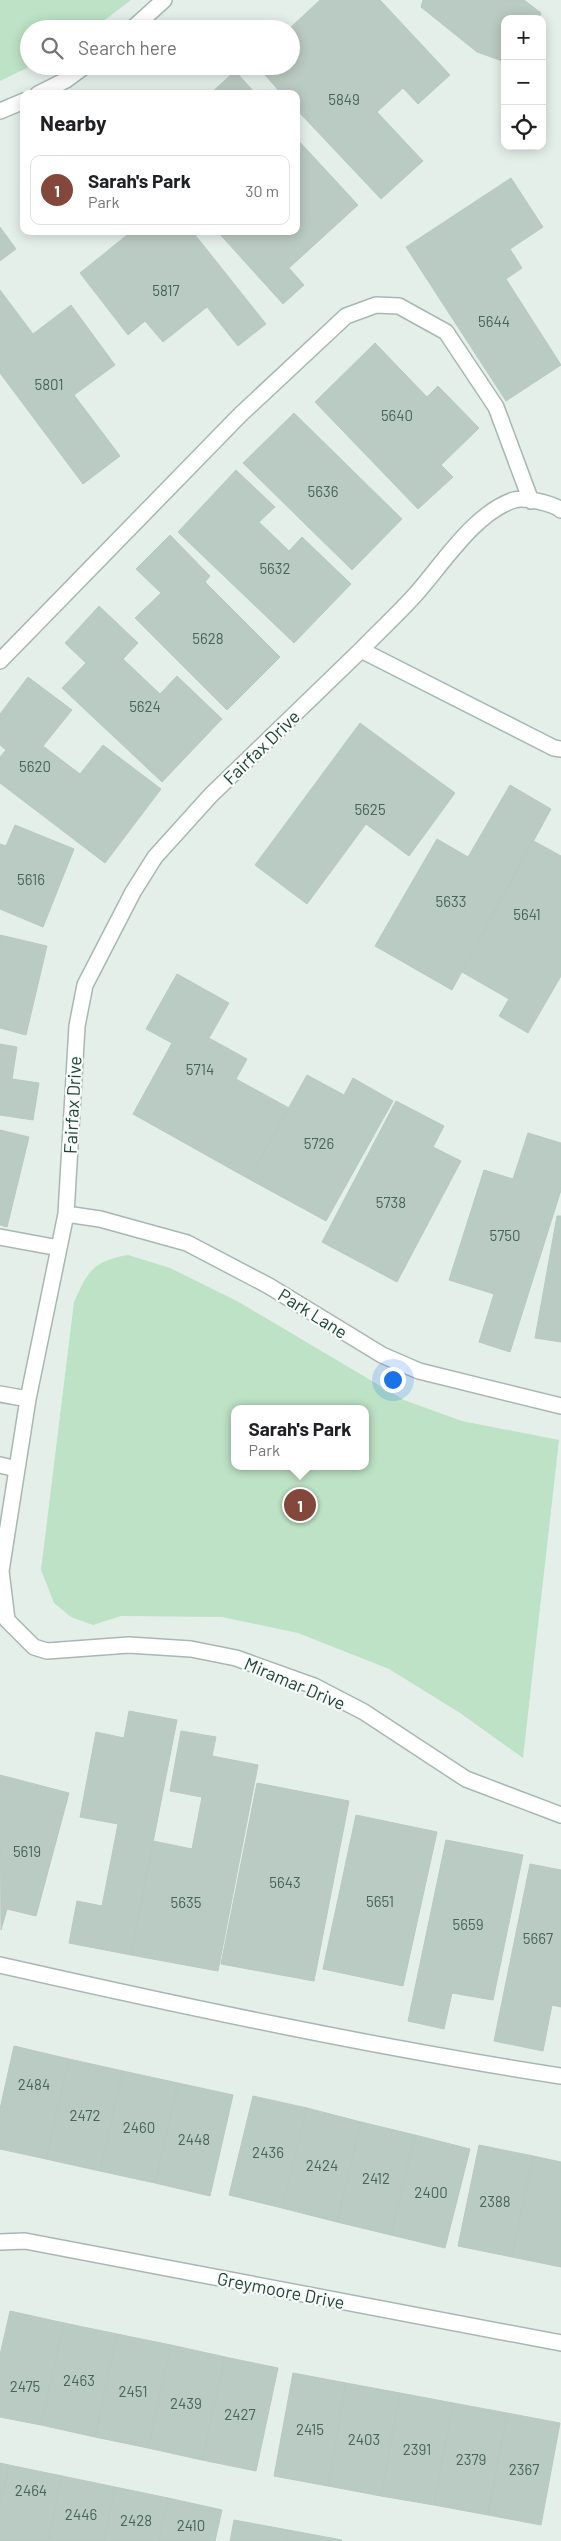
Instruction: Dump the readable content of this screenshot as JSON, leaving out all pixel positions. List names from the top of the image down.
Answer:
{
  "streets": {
    "street": [
      "Fairfax Drive",
      "Park Lane",
      "Miramar Drive",
      "Greymoore Drive"
    ]
  },
  "crossings": [
    ["Fairfax Drive", "Park Lane"],
    ["Fairfax Drive", "Miramar Drive"]
  ],
  "house_numbers": [
    "5849",
    "5817",
    "5644",
    "5801",
    "5640",
    "5636",
    "5632",
    "5628",
    "5624",
    "5620",
    "5625",
    "5616",
    "5633",
    "5641",
    "5714",
    "5726",
    "5738",
    "5750",
    "5619",
    "5643",
    "5651",
    "5635",
    "5659",
    "5667",
    "2484",
    "2472",
    "2460",
    "2448",
    "2436",
    "2424",
    "2412",
    "2400",
    "2388",
    "2463",
    "2475",
    "2451",
    "2439",
    "2427",
    "2415",
    "2403",
    "2391",
    "2379",
    "2367",
    "2464",
    "2446",
    "2428",
    "2410"
  ],
  "page": {
    "map_buttons": ["+", "−"],
    "search": "Search here",
    "heading": "Nearby",
    "list": [
      {
        "mark": "1",
        "name": "Sarah's Park",
        "note": "Park",
        "value": "30 m"
      }
    ],
    "popup": ["Sarah's Park", "Park"],
    "pins": "1"
  }
}
